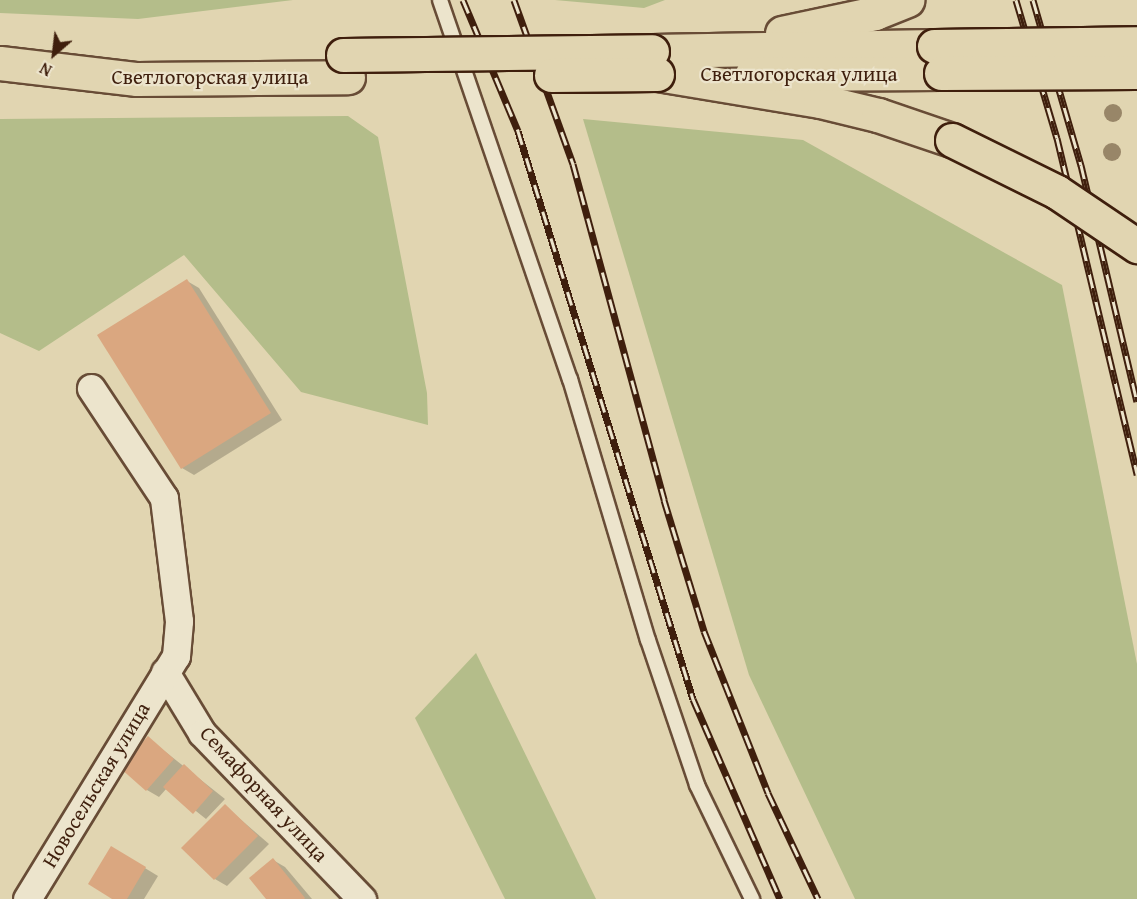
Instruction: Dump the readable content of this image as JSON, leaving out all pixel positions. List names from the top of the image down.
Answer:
{
  "streets": {
    "main road": ["Светлогорская улица"],
    "street": ["Новосельская улица", "Семафорная улица"]
  },
  "crossings": [
    ["Новосельская улица", "Семафорная улица"]
  ],
  "north": "bottom left"
}
